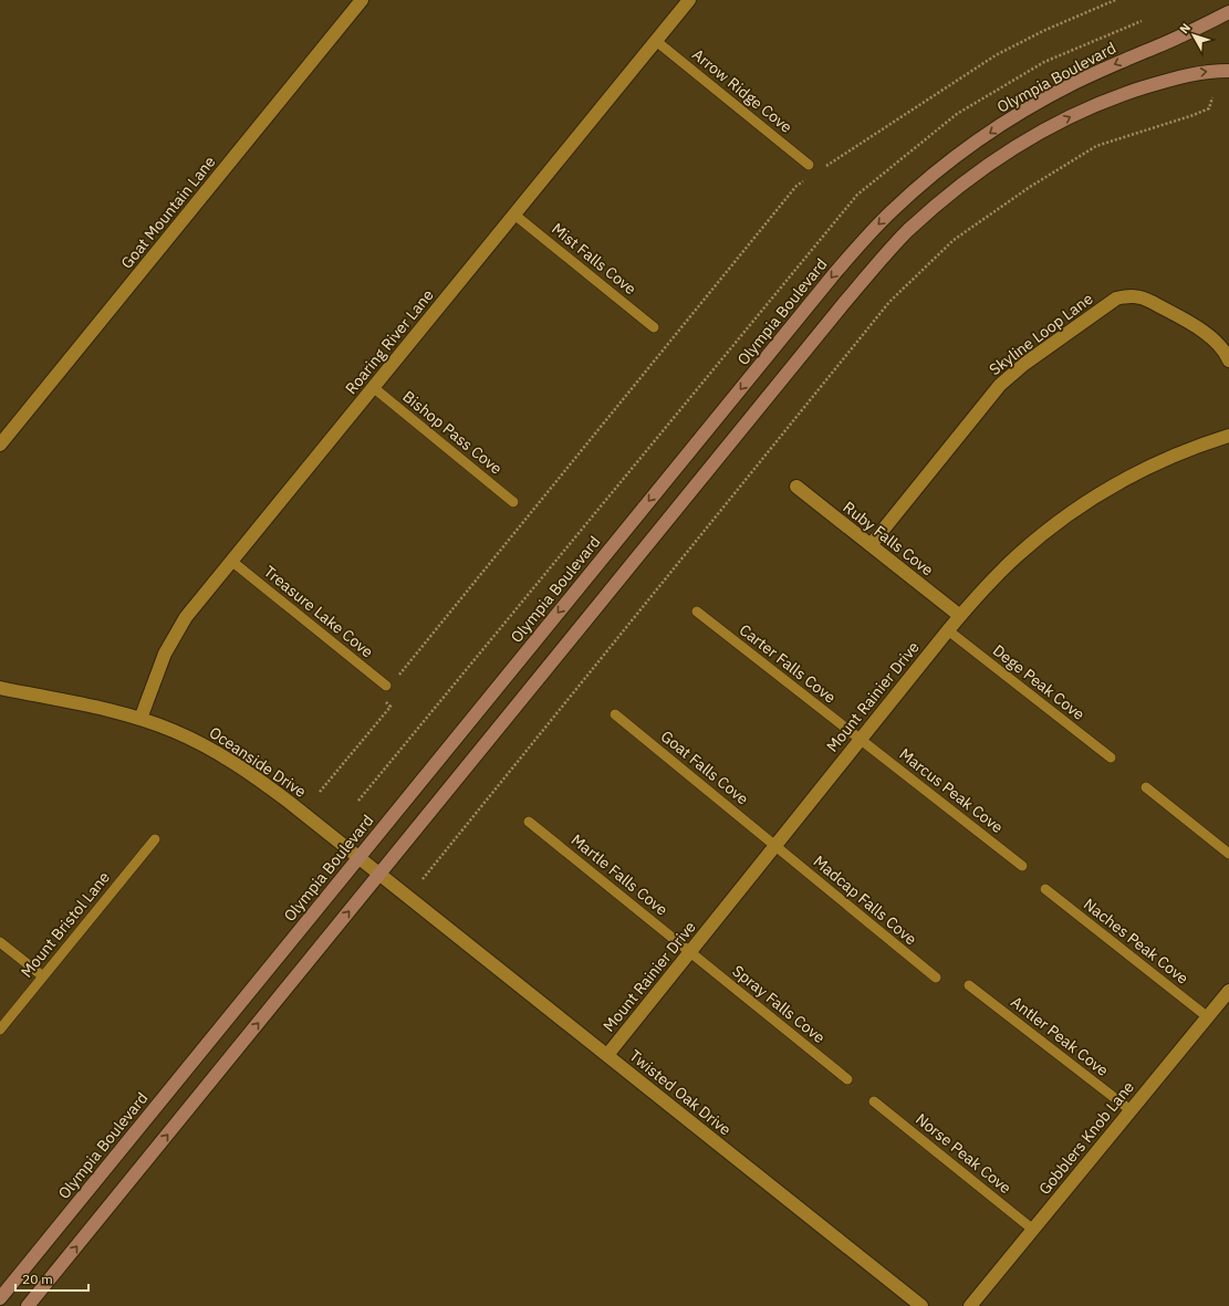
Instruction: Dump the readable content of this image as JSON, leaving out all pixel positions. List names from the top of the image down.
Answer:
{
  "streets": {
    "street": [
      "Olympia Boulevard",
      "Goat Mountain Lane",
      "Skyline Loop Lane",
      "Roaring River Lane",
      "Ruby Falls Cove",
      "Mount Rainier Drive",
      "Oceanside Drive",
      "Twisted Oak Drive",
      "Gobblers Knob Lane"
    ],
    "lane": [
      "Arrow Ridge Cove",
      "Mist Falls Cove",
      "Bishop Pass Cove",
      "Treasure Lake Cove",
      "Carter Falls Cove",
      "Dege Peak Cove",
      "Goat Falls Cove",
      "Marcus Peak Cove",
      "Martle Falls Cove",
      "Madcap Falls Cove",
      "Mount Bristol Lane",
      "Naches Peak Cove",
      "Spray Falls Cove",
      "Antler Peak Cove",
      "Norse Peak Cove"
    ]
  },
  "crossings": [
    ["Olympia Boulevard", "Oceanside Drive"],
    ["Arrow Ridge Cove", "Roaring River Lane"],
    ["Mist Falls Cove", "Roaring River Lane"],
    ["Skyline Loop Lane", "Ruby Falls Cove"],
    ["Roaring River Lane", "Bishop Pass Cove"],
    ["Roaring River Lane", "Treasure Lake Cove"],
    ["Roaring River Lane", "Oceanside Drive"],
    ["Ruby Falls Cove", "Mount Rainier Drive"],
    ["Carter Falls Cove", "Mount Rainier Drive"],
    ["Carter Falls Cove", "Marcus Peak Cove"],
    ["Dege Peak Cove", "Mount Rainier Drive"],
    ["Mount Rainier Drive", "Goat Falls Cove"],
    ["Mount Rainier Drive", "Marcus Peak Cove"],
    ["Mount Rainier Drive", "Martle Falls Cove"],
    ["Mount Rainier Drive", "Madcap Falls Cove"],
    ["Mount Rainier Drive", "Spray Falls Cove"],
    ["Mount Rainier Drive", "Twisted Oak Drive"],
    ["Oceanside Drive", "Twisted Oak Drive"],
    ["Goat Falls Cove", "Madcap Falls Cove"],
    ["Martle Falls Cove", "Spray Falls Cove"],
    ["Naches Peak Cove", "Gobblers Knob Lane"],
    ["Antler Peak Cove", "Gobblers Knob Lane"],
    ["Gobblers Knob Lane", "Norse Peak Cove"]
  ],
  "scale_bar": "20 m",
  "north": "top left"
}
